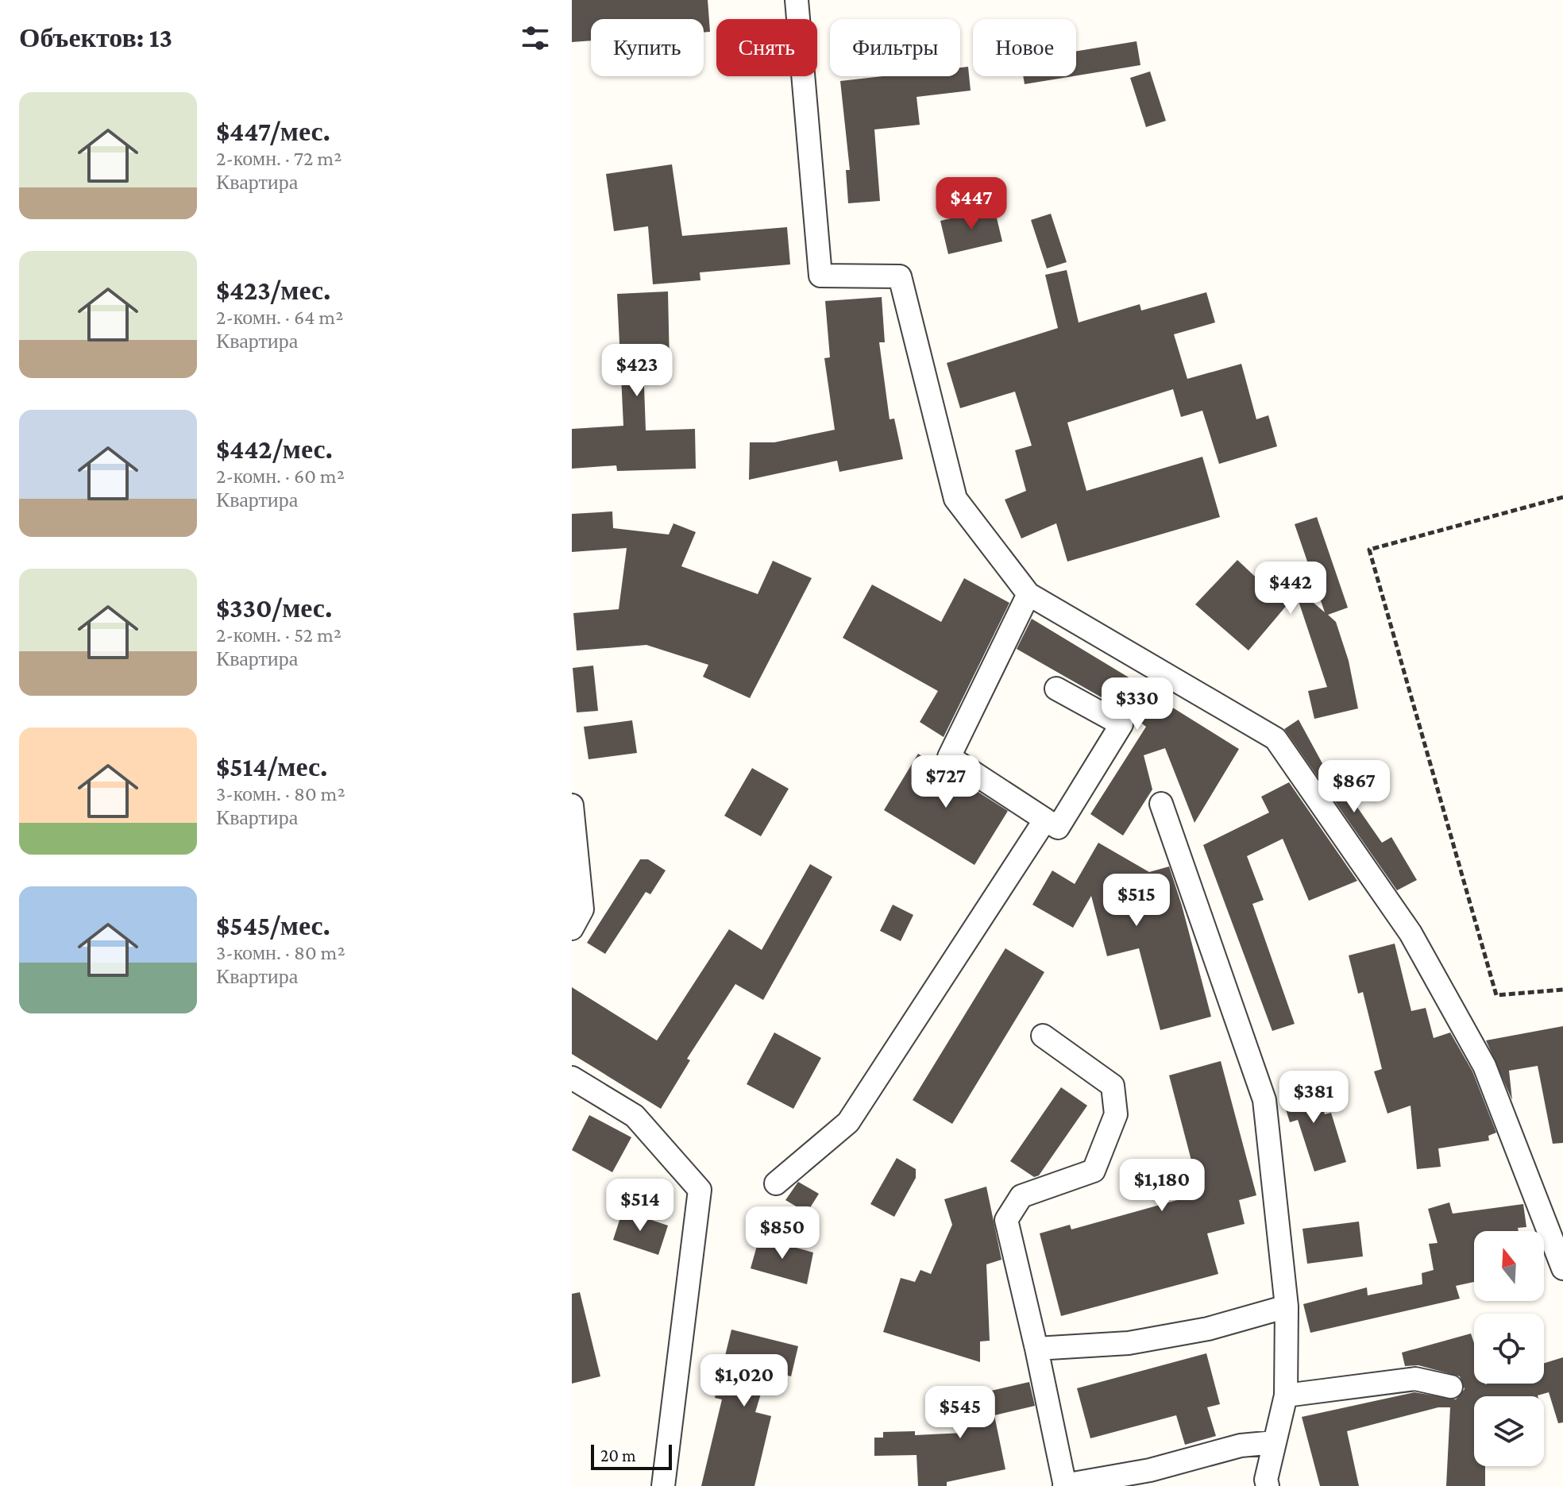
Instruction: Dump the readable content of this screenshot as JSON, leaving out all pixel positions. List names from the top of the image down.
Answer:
{
  "scale_bar": "20 m",
  "north": "top",
  "page": {
    "heading": "Объектов: 13",
    "chip": [
      "Купить",
      "Снять",
      "Фильтры",
      "Новое"
    ],
    "list": [
      {
        "name": "$447/мес.",
        "note": "2-комн. · 72 m² · Квартира"
      },
      {
        "name": "$423/мес.",
        "note": "2-комн. · 64 m² · Квартира"
      },
      {
        "name": "$442/мес.",
        "note": "2-комн. · 60 m² · Квартира"
      },
      {
        "name": "$330/мес.",
        "note": "2-комн. · 52 m² · Квартира"
      },
      {
        "name": "$514/мес.",
        "note": "3-комн. · 80 m² · Квартира"
      },
      {
        "name": "$545/мес.",
        "note": "3-комн. · 80 m² · Квартира"
      }
    ],
    "price": [
      "$447",
      "$423",
      "$442",
      "$330",
      "$727",
      "$867",
      "$515",
      "$381",
      "$1,180",
      "$514",
      "$850",
      "$1,020",
      "$545"
    ],
    "scale": "20 m"
  }
}
